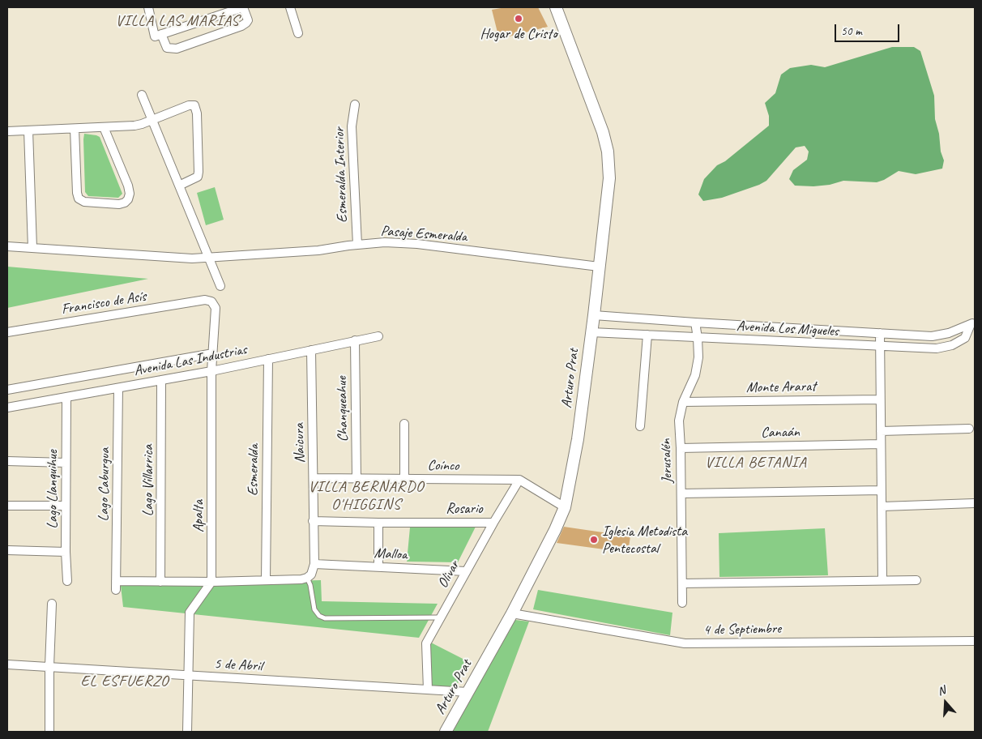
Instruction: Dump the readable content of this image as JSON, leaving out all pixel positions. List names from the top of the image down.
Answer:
{
  "streets": {
    "main road": ["Arturo Prat"],
    "street": [
      "Esmeralda Interior",
      "Pasaje Esmeralda",
      "Francisco de Asís",
      "Avenida Los Migueles",
      "Avenida Las Industrias",
      "Monte Ararat",
      "Chanqueahue",
      "Canaán",
      "Naicura",
      "Jerusalén",
      "Coínco",
      "Esmeralda",
      "Lago Villarrica",
      "Lago Caburgua",
      "Lago Llanquihue",
      "Rosario",
      "Apalta",
      "Malloa",
      "Olivar",
      "4 de Septiembre",
      "5 de Abril"
    ]
  },
  "crossings": [
    ["Esmeralda Interior", "Pasaje Esmeralda"],
    ["Pasaje Esmeralda", "Arturo Prat"],
    ["Francisco de Asís", "Apalta"],
    ["Avenida Los Migueles", "Arturo Prat"],
    ["Avenida Los Migueles", "Jerusalén"],
    ["Avenida Las Industrias", "Chanqueahue"],
    ["Avenida Las Industrias", "Naicura"],
    ["Avenida Las Industrias", "Esmeralda"],
    ["Avenida Las Industrias", "Lago Villarrica"],
    ["Avenida Las Industrias", "Lago Caburgua"],
    ["Avenida Las Industrias", "Lago Llanquihue"],
    ["Avenida Las Industrias", "Apalta"],
    ["Arturo Prat", "4 de Septiembre"],
    ["Arturo Prat", "5 de Abril"],
    ["Monte Ararat", "Jerusalén"],
    ["Chanqueahue", "Coínco"],
    ["Canaán", "Jerusalén"],
    ["Naicura", "Coínco"],
    ["Naicura", "Rosario"],
    ["Naicura", "Malloa"],
    ["Coínco", "Olivar"],
    ["Lago Villarrica", "Lago Caburgua"],
    ["Lago Caburgua", "Apalta"],
    ["Rosario", "Olivar"],
    ["Malloa", "Olivar"],
    ["Olivar", "5 de Abril"]
  ],
  "districts": [
    "VILLA LAS MARÍAS",
    "VILLA BETANIA",
    "VILLA BERNARDO O'HIGGINS",
    "EL ESFUERZO"
  ],
  "places": ["Hogar de Cristo", "Iglesia Metodista Pentecostal"],
  "scale_bar": "50 m",
  "north": "top"
}
